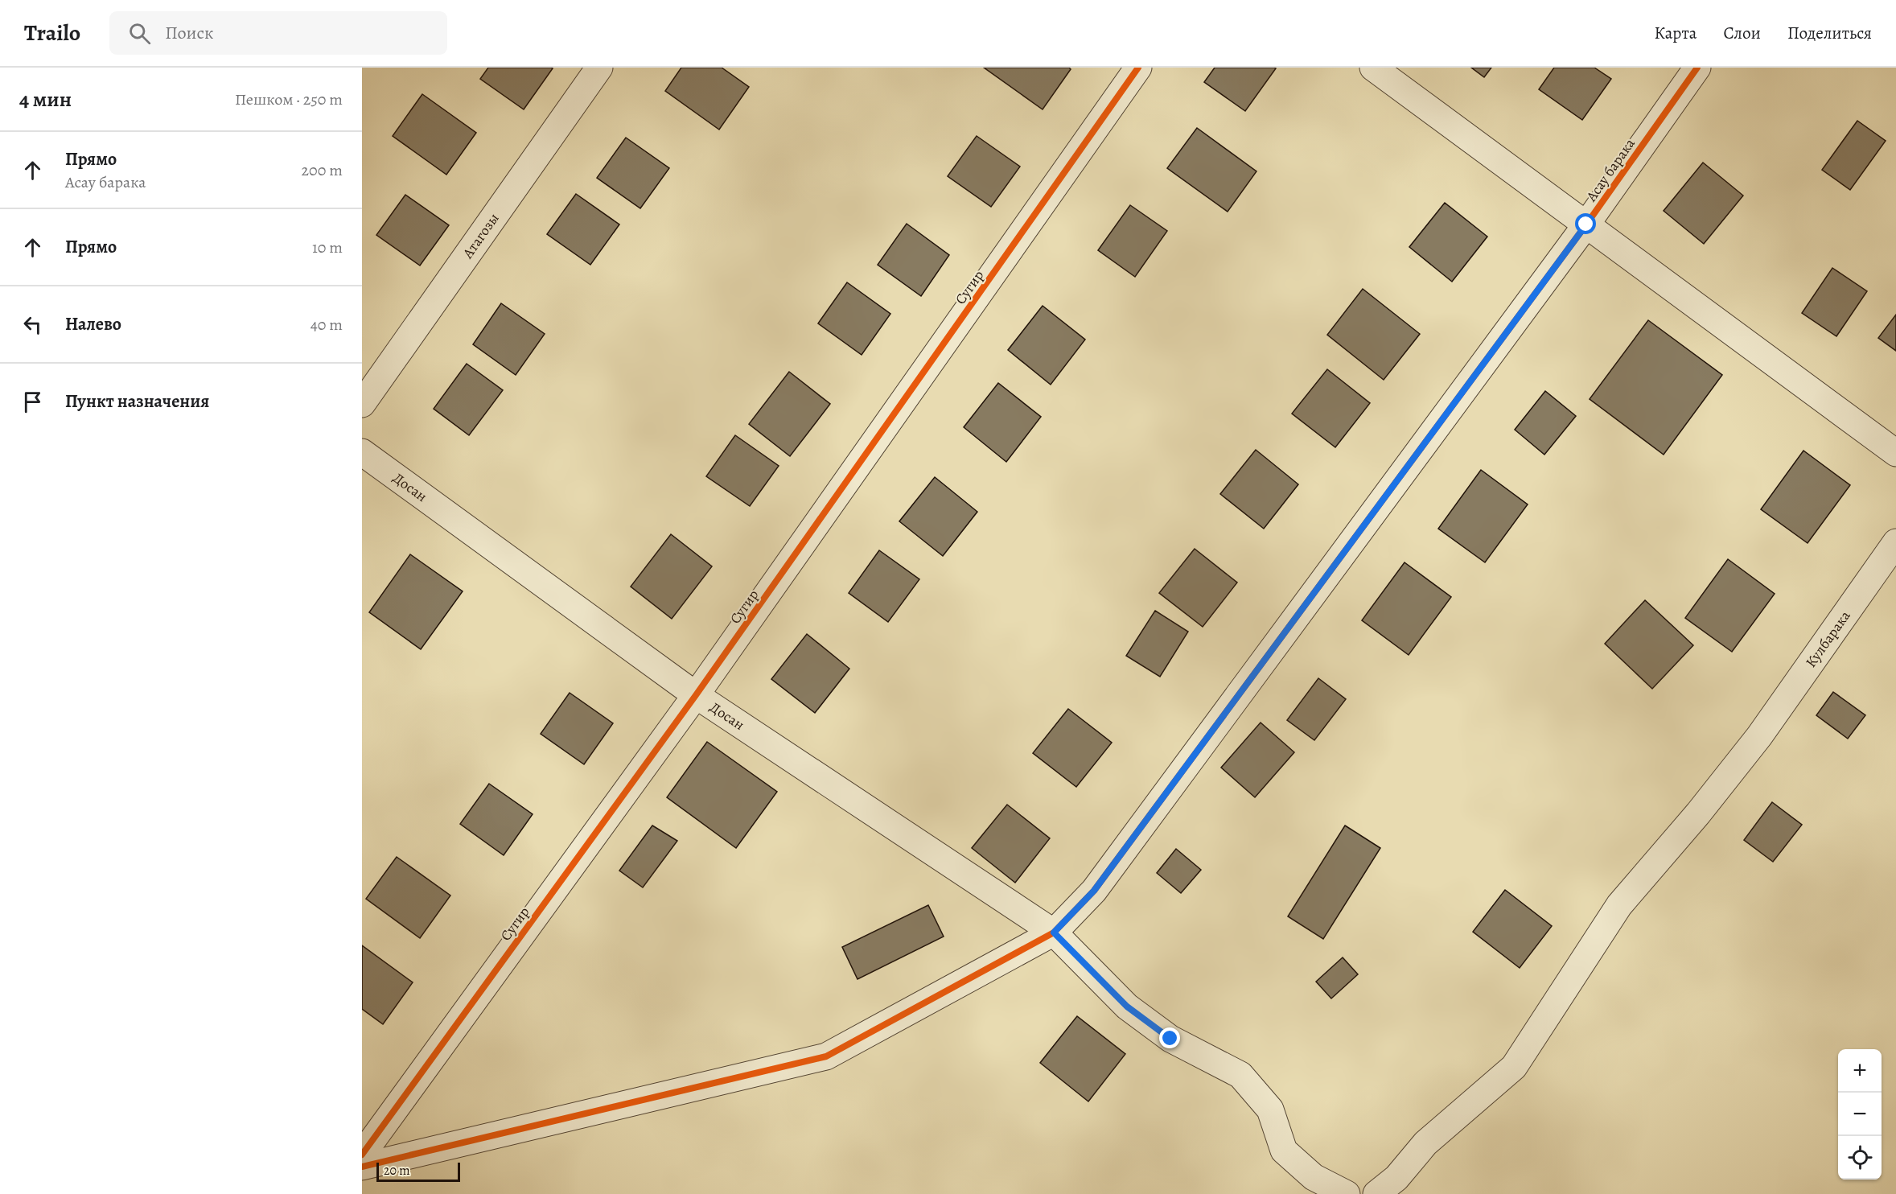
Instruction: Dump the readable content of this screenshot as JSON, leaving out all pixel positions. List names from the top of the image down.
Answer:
{
  "streets": {
    "street": [
      "Асау барака",
      "Атагозы",
      "Сугир",
      "Досан",
      "Кулбарака"
    ]
  },
  "crossings": [
    ["Асау барака", "Досан"],
    ["Сугир", "Досан"]
  ],
  "scale_bar": "20 m",
  "page": {
    "header": "Trailo",
    "search": "Поиск",
    "nav": ["Карта", "Слои", "Поделиться"],
    "heading": ["4 мин", "Пешком · 250 m"],
    "list": [
      ["Прямо", "Асау барака", "200 m"],
      ["Прямо", "10 m"],
      ["Налево", "40 m"],
      "Пункт назначения"
    ],
    "map_buttons": ["+", "−"],
    "scale": "20 m"
  }
}
